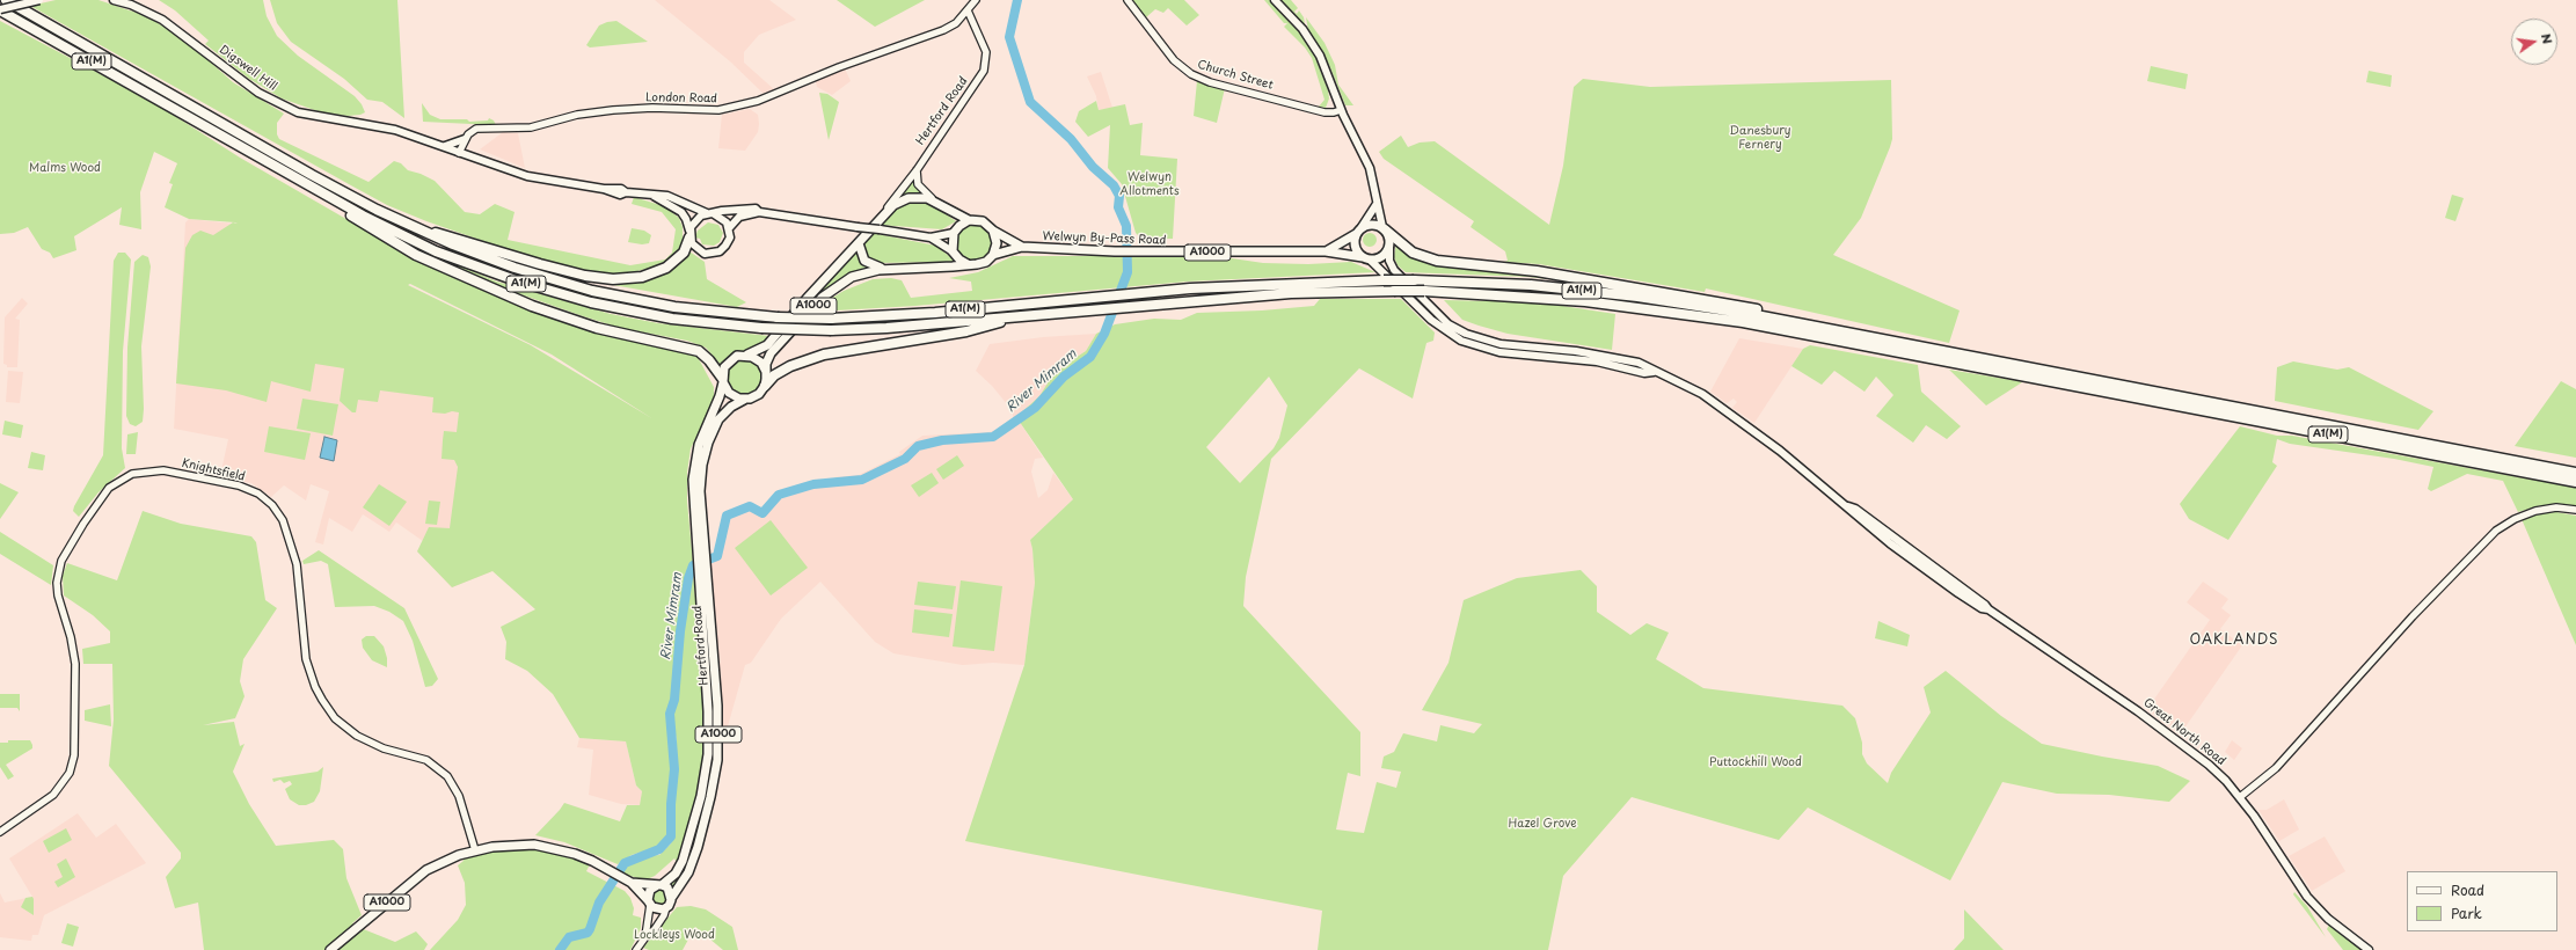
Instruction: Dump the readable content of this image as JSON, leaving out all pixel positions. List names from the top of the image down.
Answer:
{
  "streets": {
    "highway": ["A1(M)"],
    "main road": [
      "Digswell Hill",
      "Hertford Road",
      "Welwyn By-Pass Road",
      "A1000",
      "Great North Road"
    ],
    "street": ["Church Street", "London Road", "Knightsfield"]
  },
  "crossings": [
    ["A1(M)", "Hertford Road"],
    ["A1(M)", "A1000"],
    ["Hertford Road", "A1000"],
    ["Welwyn By-Pass Road", "A1000"],
    ["Welwyn By-Pass Road", "Great North Road"],
    ["A1000", "Knightsfield"]
  ],
  "districts": ["OAKLANDS"],
  "water": ["River Mimram"],
  "parks": [
    "Danesbury Fernery",
    "Malms Wood",
    "Welwyn Allotments",
    "Puttockhill Wood",
    "Hazel Grove",
    "Lockleys Wood"
  ],
  "legend": ["Road", "Park"],
  "north": "right"
}
